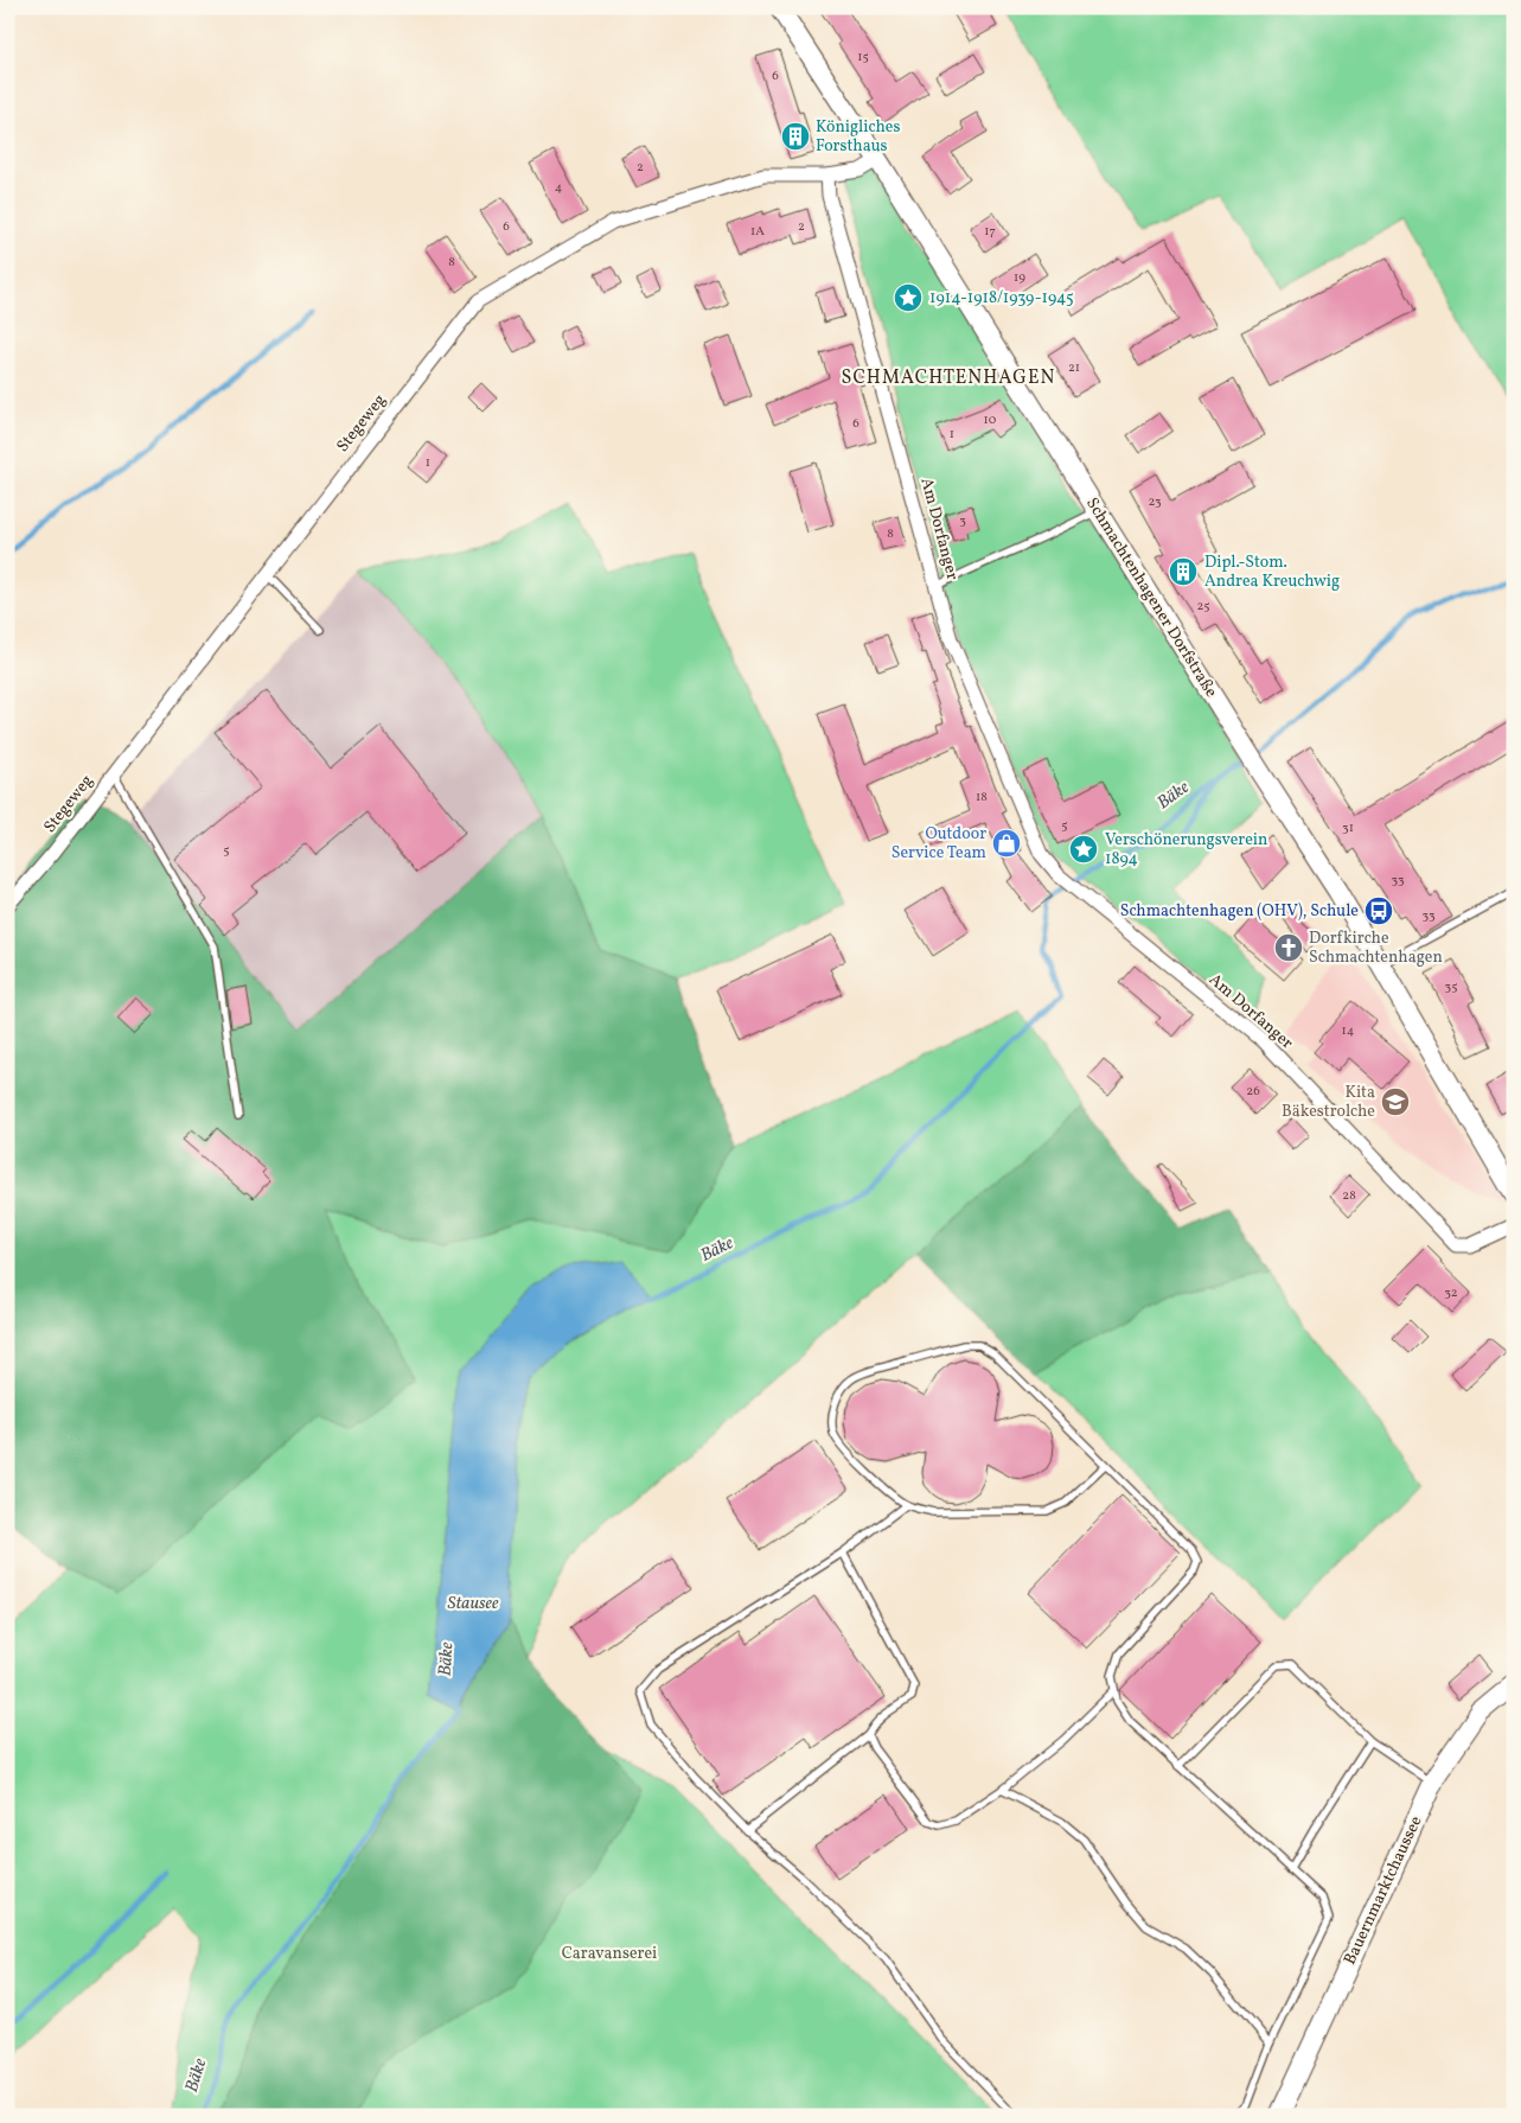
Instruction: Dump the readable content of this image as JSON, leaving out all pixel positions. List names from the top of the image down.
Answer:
{
  "streets": {
    "main road": ["Schmachtenhagener Dorfstraße", "Bauernmarktchaussee"],
    "street": ["Stegeweg", "Am Dorfanger"]
  },
  "crossings": [
    ["Stegeweg", "Am Dorfanger"],
    ["Stegeweg", "Schmachtenhagener Dorfstraße"]
  ],
  "districts": ["SCHMACHTENHAGEN"],
  "water": ["Bäke", "Stausee"],
  "parks": ["Caravanserei"],
  "places": {
    "building": ["Königliches Forsthaus", "Dipl.-Stom. Andrea Kreuchwig"],
    "place": ["1914-1918/1939-1945", "Verschönerungsverein 1894"],
    "shop": ["Outdoor Service Team"],
    "bus stop": ["Schmachtenhagen (OHV), Schule"],
    "church": ["Dorfkirche Schmachtenhagen"],
    "school or university": ["Kita Bäkestrolche"]
  },
  "house_numbers": [
    "15",
    "6",
    "2",
    "4",
    "6",
    "2",
    "1A",
    "17",
    "8",
    "19",
    "21",
    "10",
    "6",
    "1",
    "1",
    "23",
    "3",
    "8",
    "25",
    "18",
    "5",
    "31",
    "5",
    "33",
    "33",
    "35",
    "14",
    "26",
    "28",
    "32"
  ]
}
